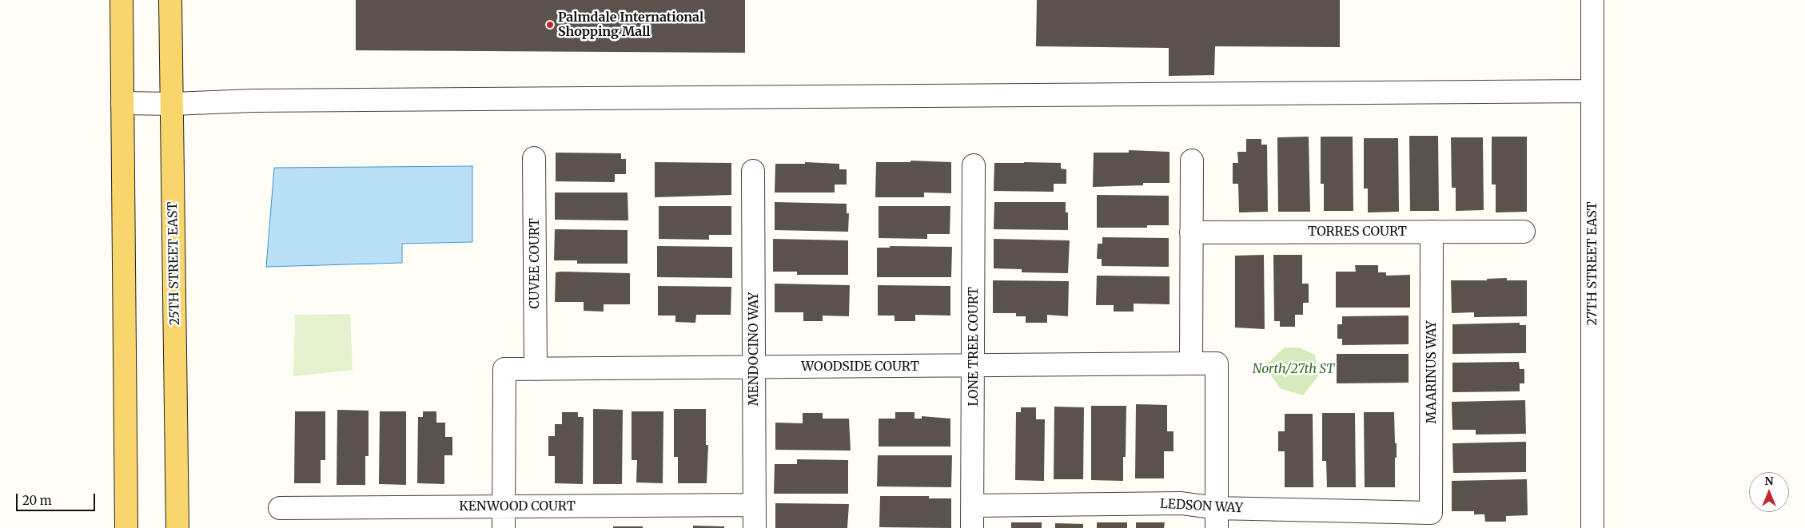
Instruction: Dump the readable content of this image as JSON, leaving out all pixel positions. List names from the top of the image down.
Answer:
{
  "streets": {
    "main road": ["25TH STREET EAST"],
    "street": [
      "TORRES COURT",
      "CUVEE COURT",
      "27TH STREET EAST",
      "LONE TREE COURT",
      "MENDOCINO WAY",
      "WOODSIDE COURT",
      "MAARINUS WAY",
      "KENWOOD COURT",
      "LEDSON WAY"
    ]
  },
  "crossings": [
    ["TORRES COURT", "MAARINUS WAY"],
    ["CUVEE COURT", "WOODSIDE COURT"],
    ["LONE TREE COURT", "WOODSIDE COURT"],
    ["LONE TREE COURT", "LEDSON WAY"],
    ["MENDOCINO WAY", "WOODSIDE COURT"],
    ["MENDOCINO WAY", "KENWOOD COURT"],
    ["WOODSIDE COURT", "KENWOOD COURT"],
    ["WOODSIDE COURT", "LEDSON WAY"],
    ["MAARINUS WAY", "LEDSON WAY"]
  ],
  "parks": ["North/27th ST"],
  "places": ["Palmdale International Shopping Mall"],
  "scale_bar": "20 m",
  "north": "top"
}
